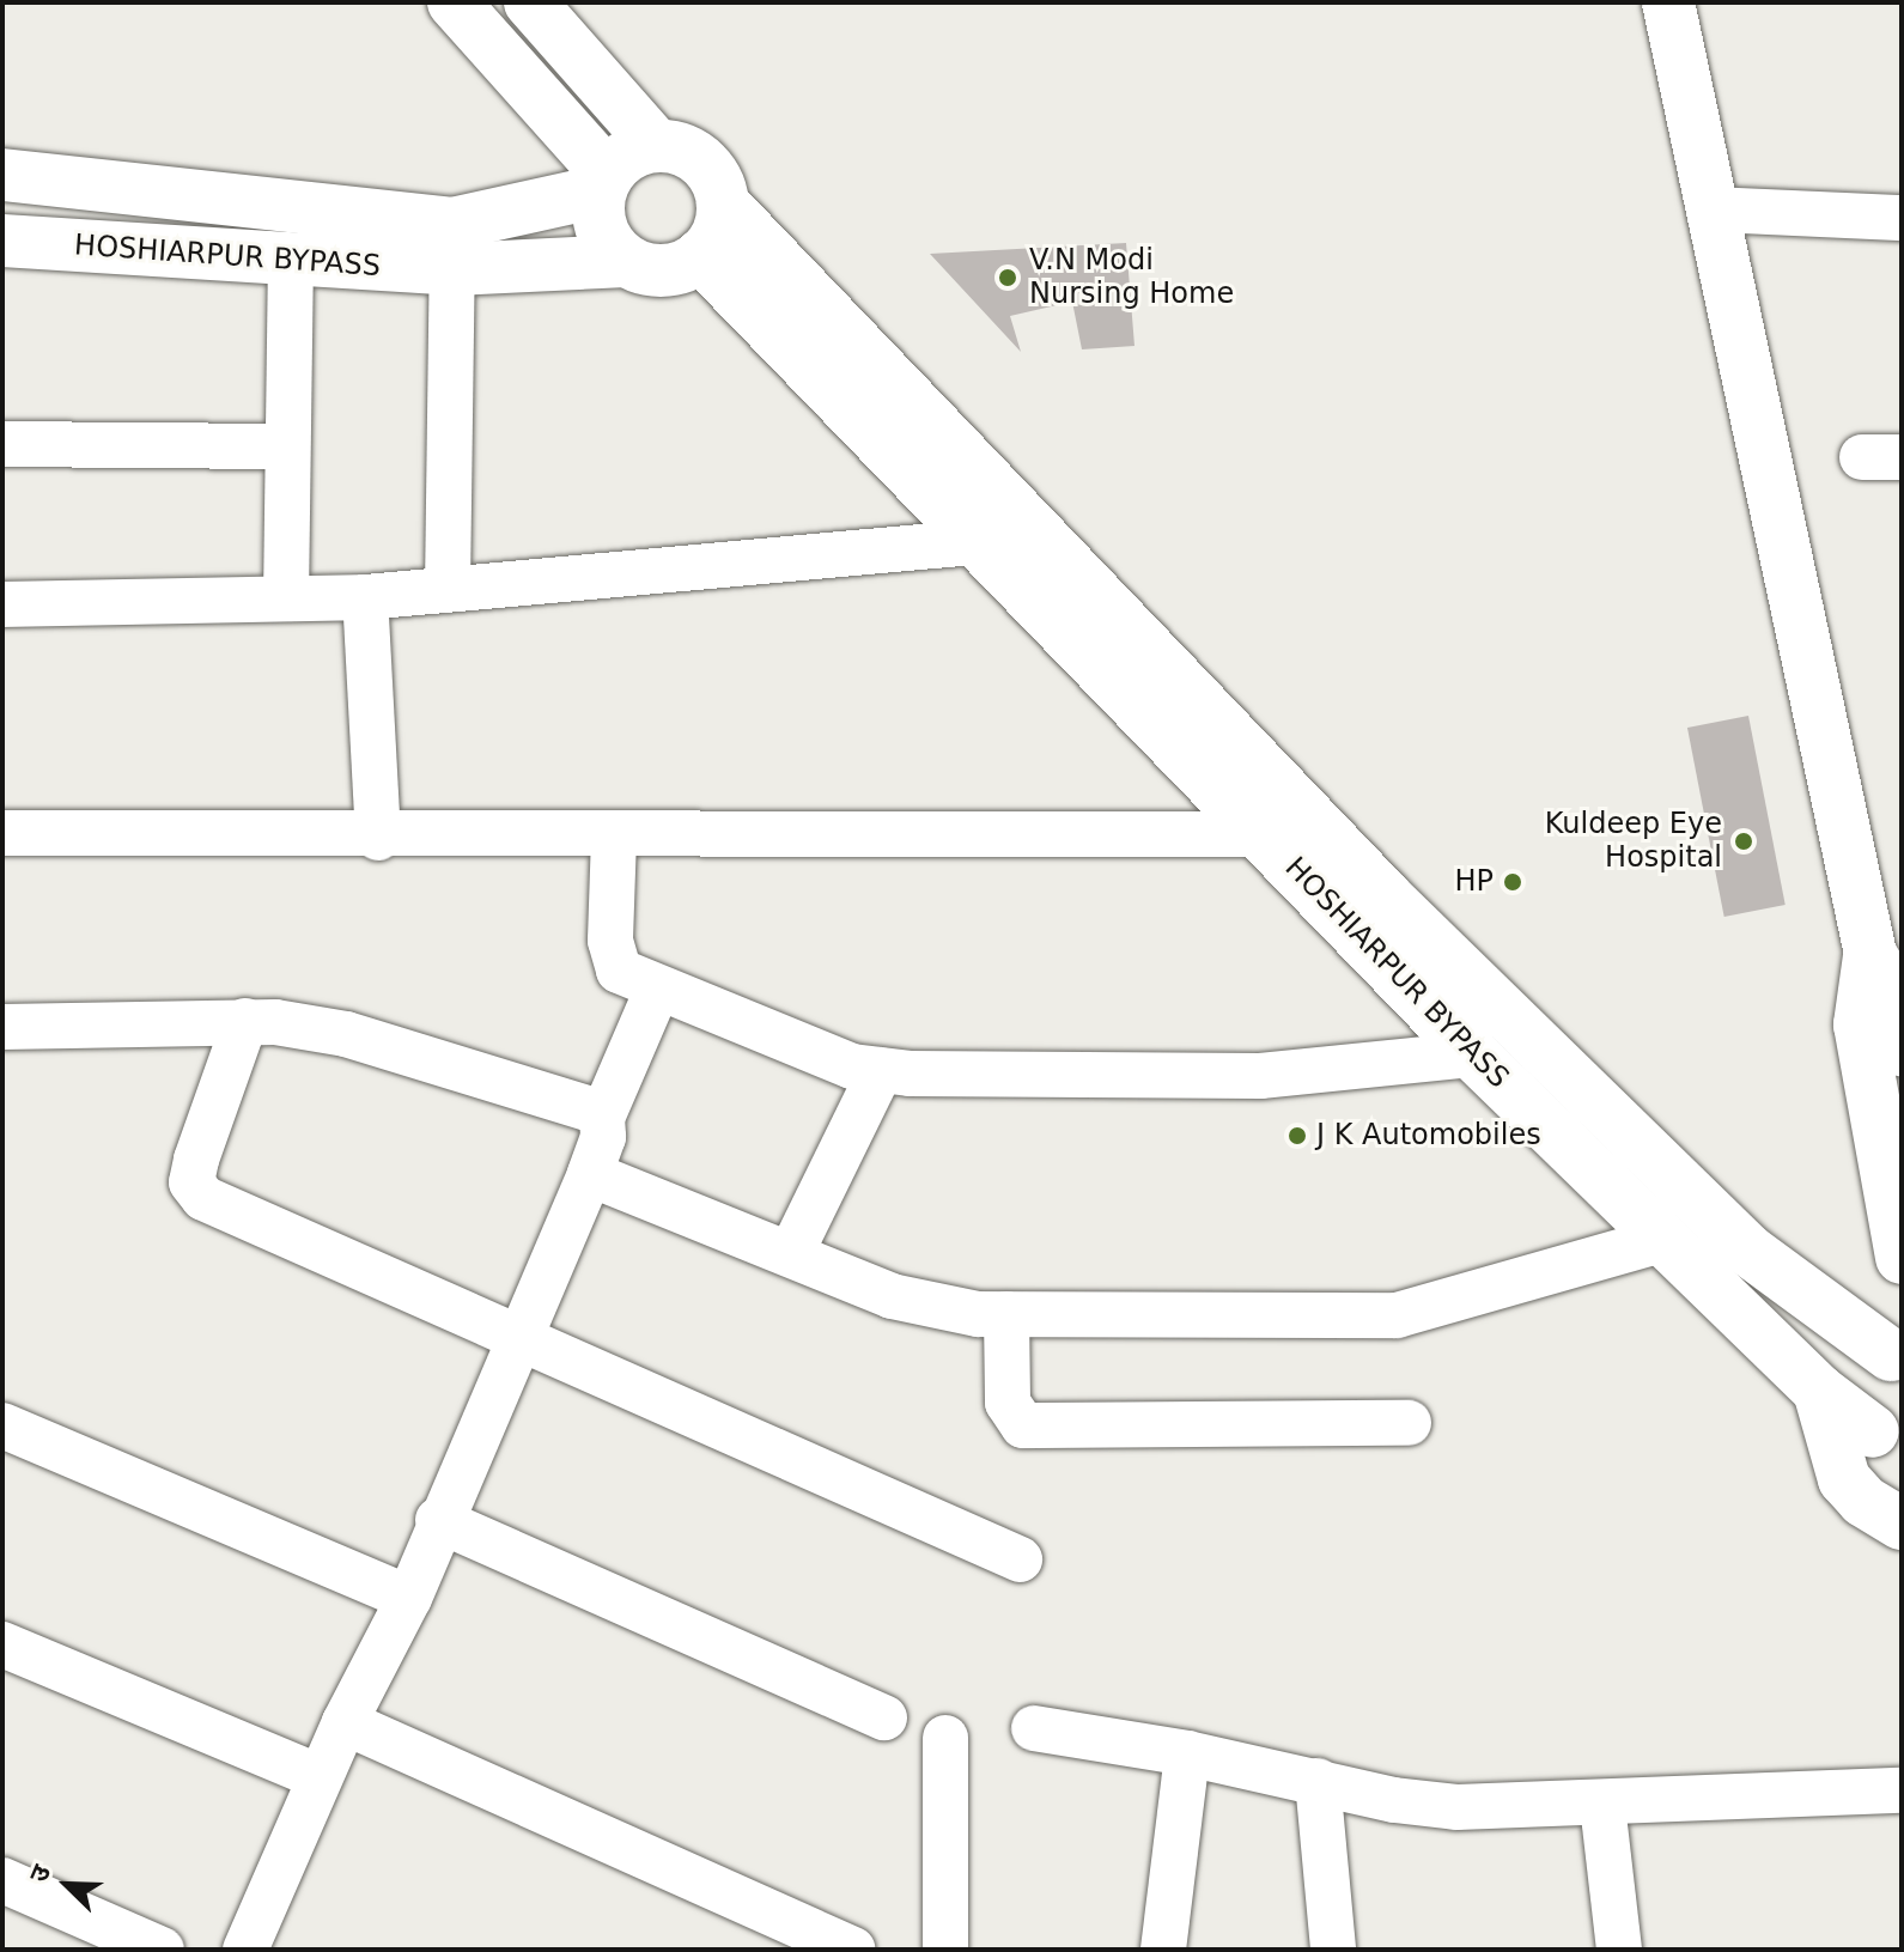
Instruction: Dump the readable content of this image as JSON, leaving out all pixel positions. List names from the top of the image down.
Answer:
{
  "streets": {
    "main road": ["HOSHIARPUR BYPASS"]
  },
  "places": [
    "V.N Modi Nursing Home",
    "Kuldeep Eye Hospital",
    "HP",
    "J K Automobiles"
  ],
  "north": "top left"
}
